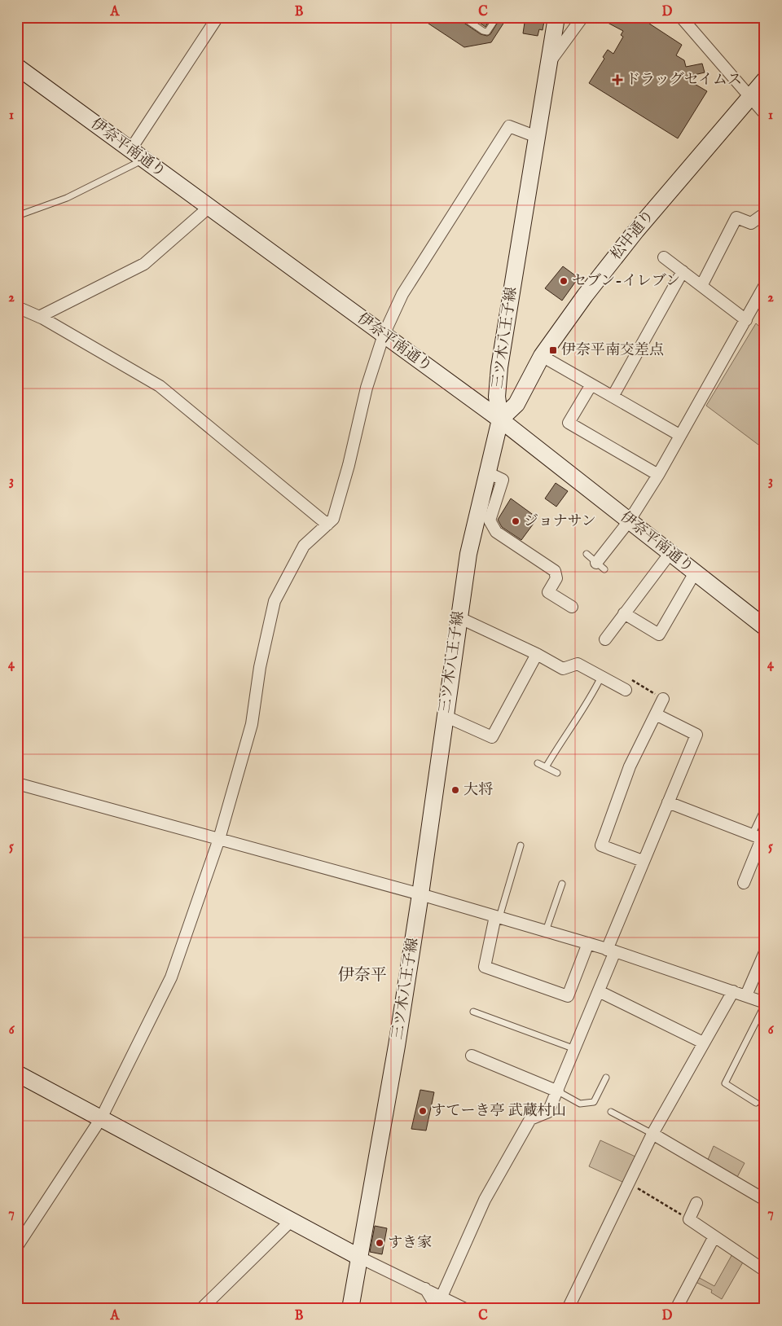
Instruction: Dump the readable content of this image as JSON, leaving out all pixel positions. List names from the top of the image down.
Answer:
{
  "streets": {
    "street": ["伊奈平南通り", "松中通り", "三ツ木八王子線"]
  },
  "crossings": [
    ["伊奈平南通り", "松中通り"],
    ["伊奈平南通り", "三ツ木八王子線"],
    ["松中通り", "三ツ木八王子線"]
  ],
  "districts": ["伊奈平"],
  "places": {
    "health": ["ドラッグセイムス"],
    "other": [
      "セブン-イレブン",
      "ジョナサン",
      "大将",
      "すてーき亭 武蔵村山",
      "すき家"
    ],
    "transit": ["伊奈平南交差点"]
  },
  "grid": {
    "columns": [
      "A",
      "B",
      "C",
      "D"
    ],
    "rows": [
      "1",
      "2",
      "3",
      "4",
      "5",
      "6",
      "7"
    ]
  }
}
